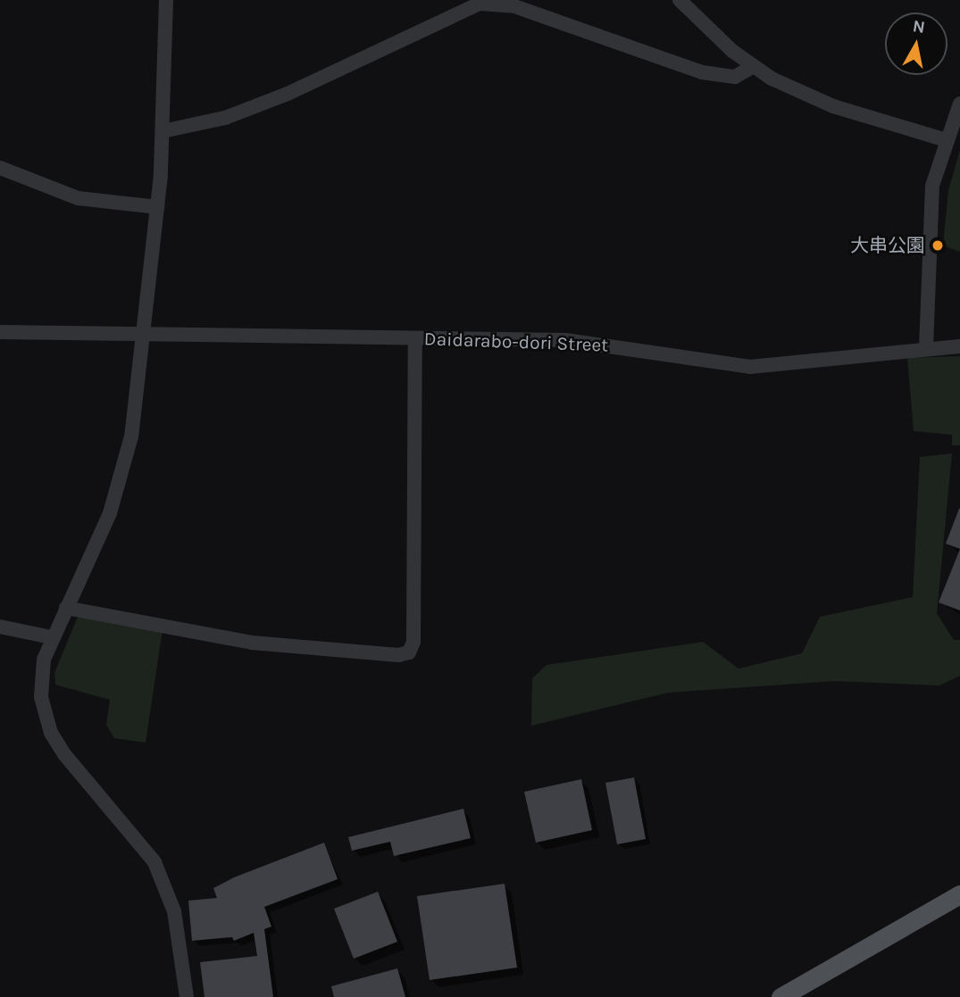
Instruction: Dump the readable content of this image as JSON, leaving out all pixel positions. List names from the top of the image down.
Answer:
{
  "streets": {
    "street": ["Daidarabo-dori Street"]
  },
  "places": ["大串公園"],
  "north": "top"
}
